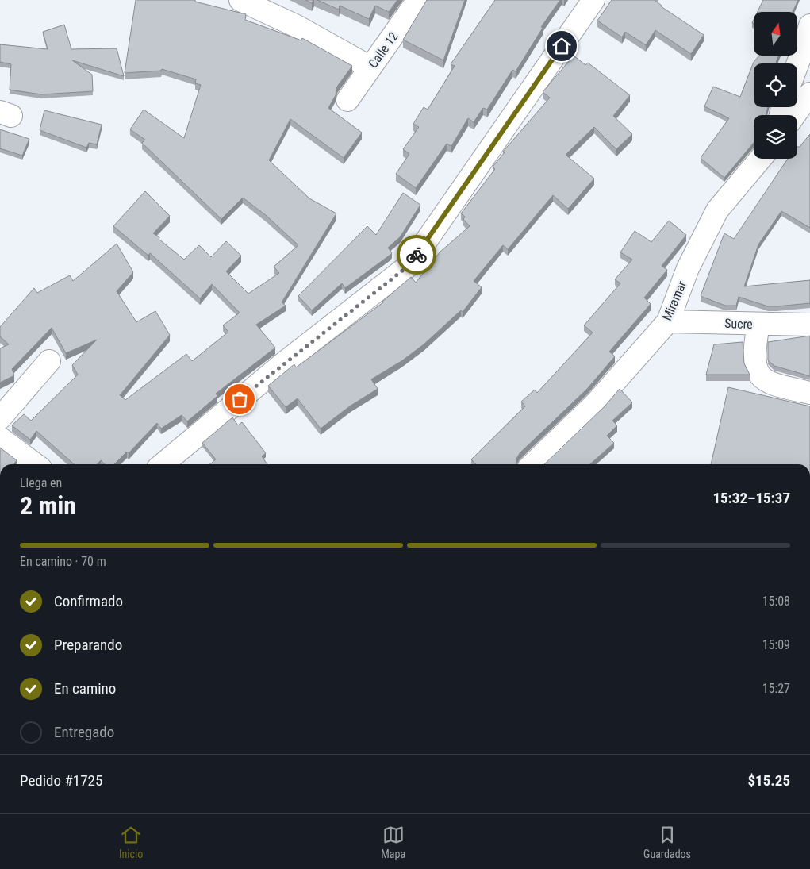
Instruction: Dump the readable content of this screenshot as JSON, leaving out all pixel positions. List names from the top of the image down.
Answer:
{
  "streets": {
    "street": ["Calle 12", "Miramar", "Sucre"]
  },
  "crossings": [
    ["Miramar", "Sucre"]
  ],
  "north": "top",
  "page": {
    "heading": ["2 min", "Llega en", "15:32–15:37"],
    "panel": ["Pedido #1725", "$15.25"],
    "bar": "En camino · 70 m",
    "list": [
      ["Confirmado", "15:08"],
      ["Preparando", "15:09"],
      ["En camino", "15:27"],
      "Entregado"
    ],
    "tabs": ["Inicio", "Mapa", "Guardados"]
  }
}
